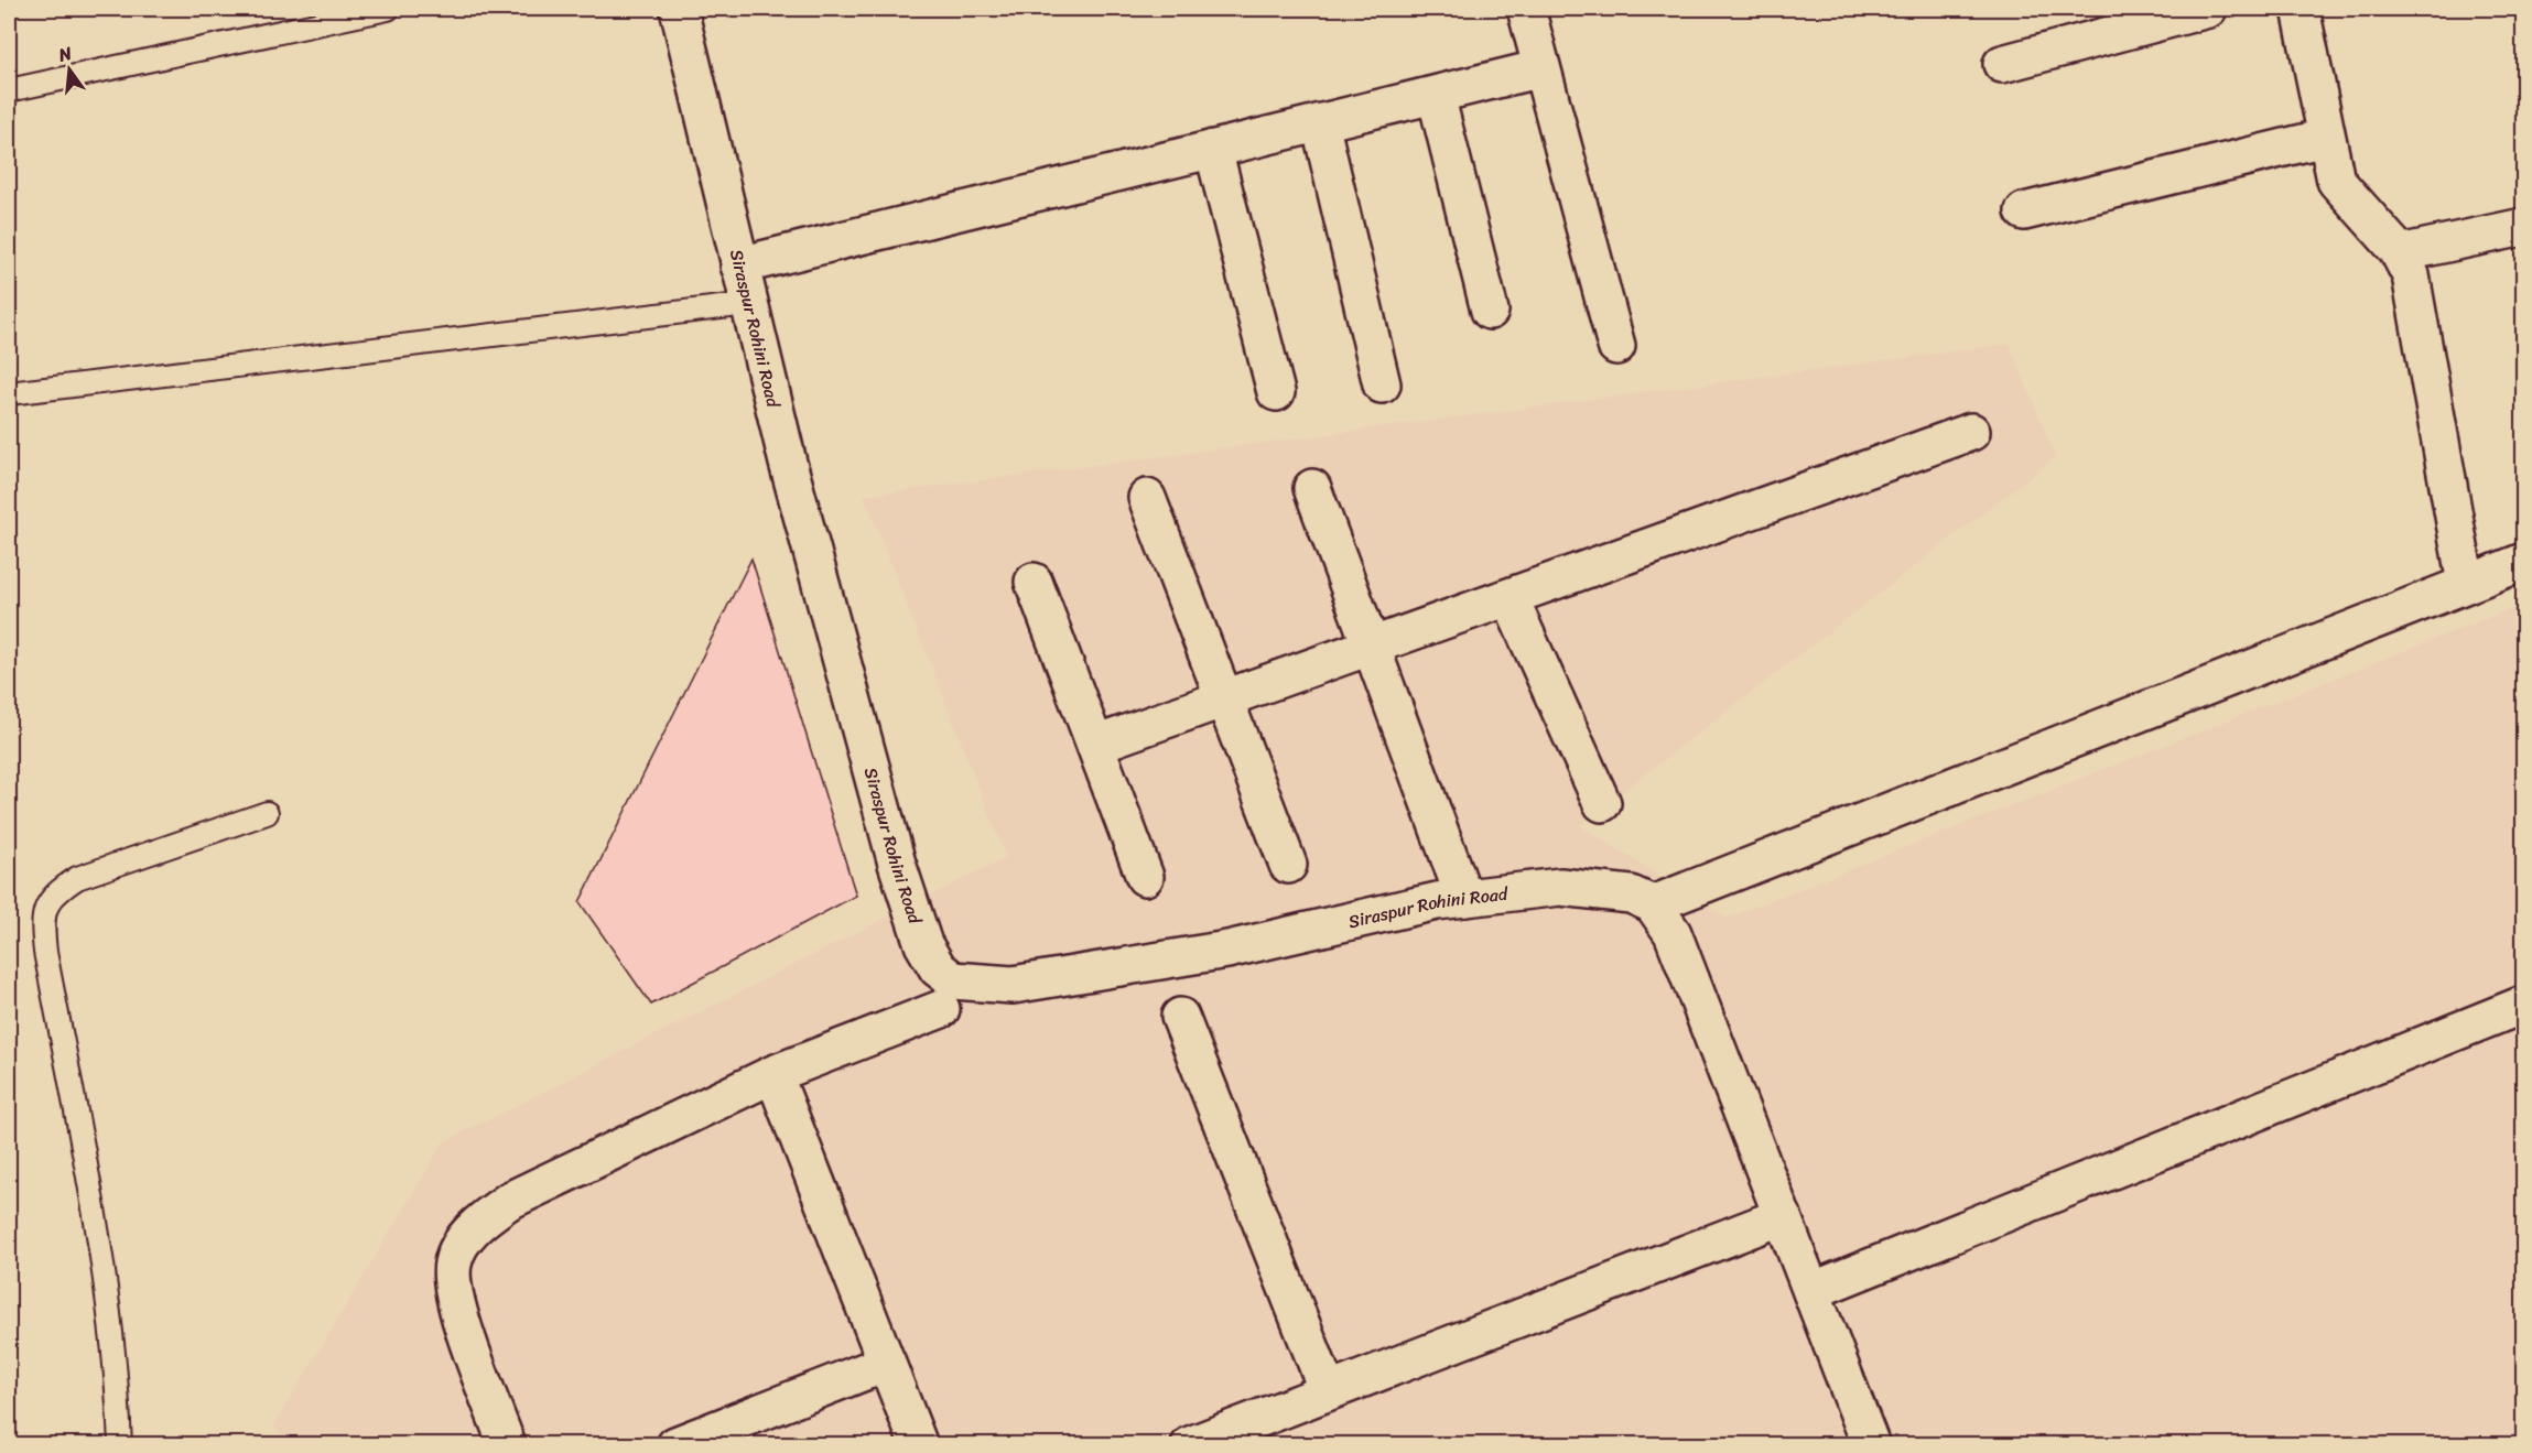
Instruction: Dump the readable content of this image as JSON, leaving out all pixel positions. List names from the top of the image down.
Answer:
{
  "streets": {
    "street": ["Siraspur Rohini Road"]
  },
  "north": "top"
}
